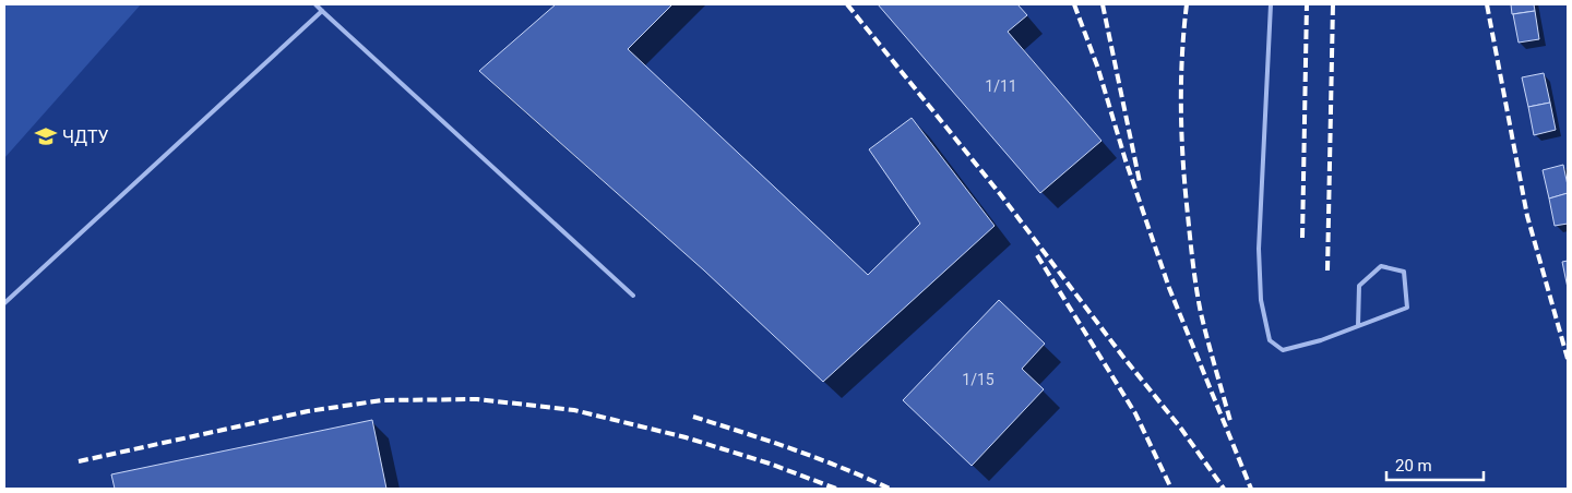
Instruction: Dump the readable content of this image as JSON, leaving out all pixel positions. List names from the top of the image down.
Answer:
{
  "places": {
    "school or university": ["ЧДТУ"]
  },
  "house_numbers": ["1/11", "1/15"],
  "scale_bar": "20 m"
}
